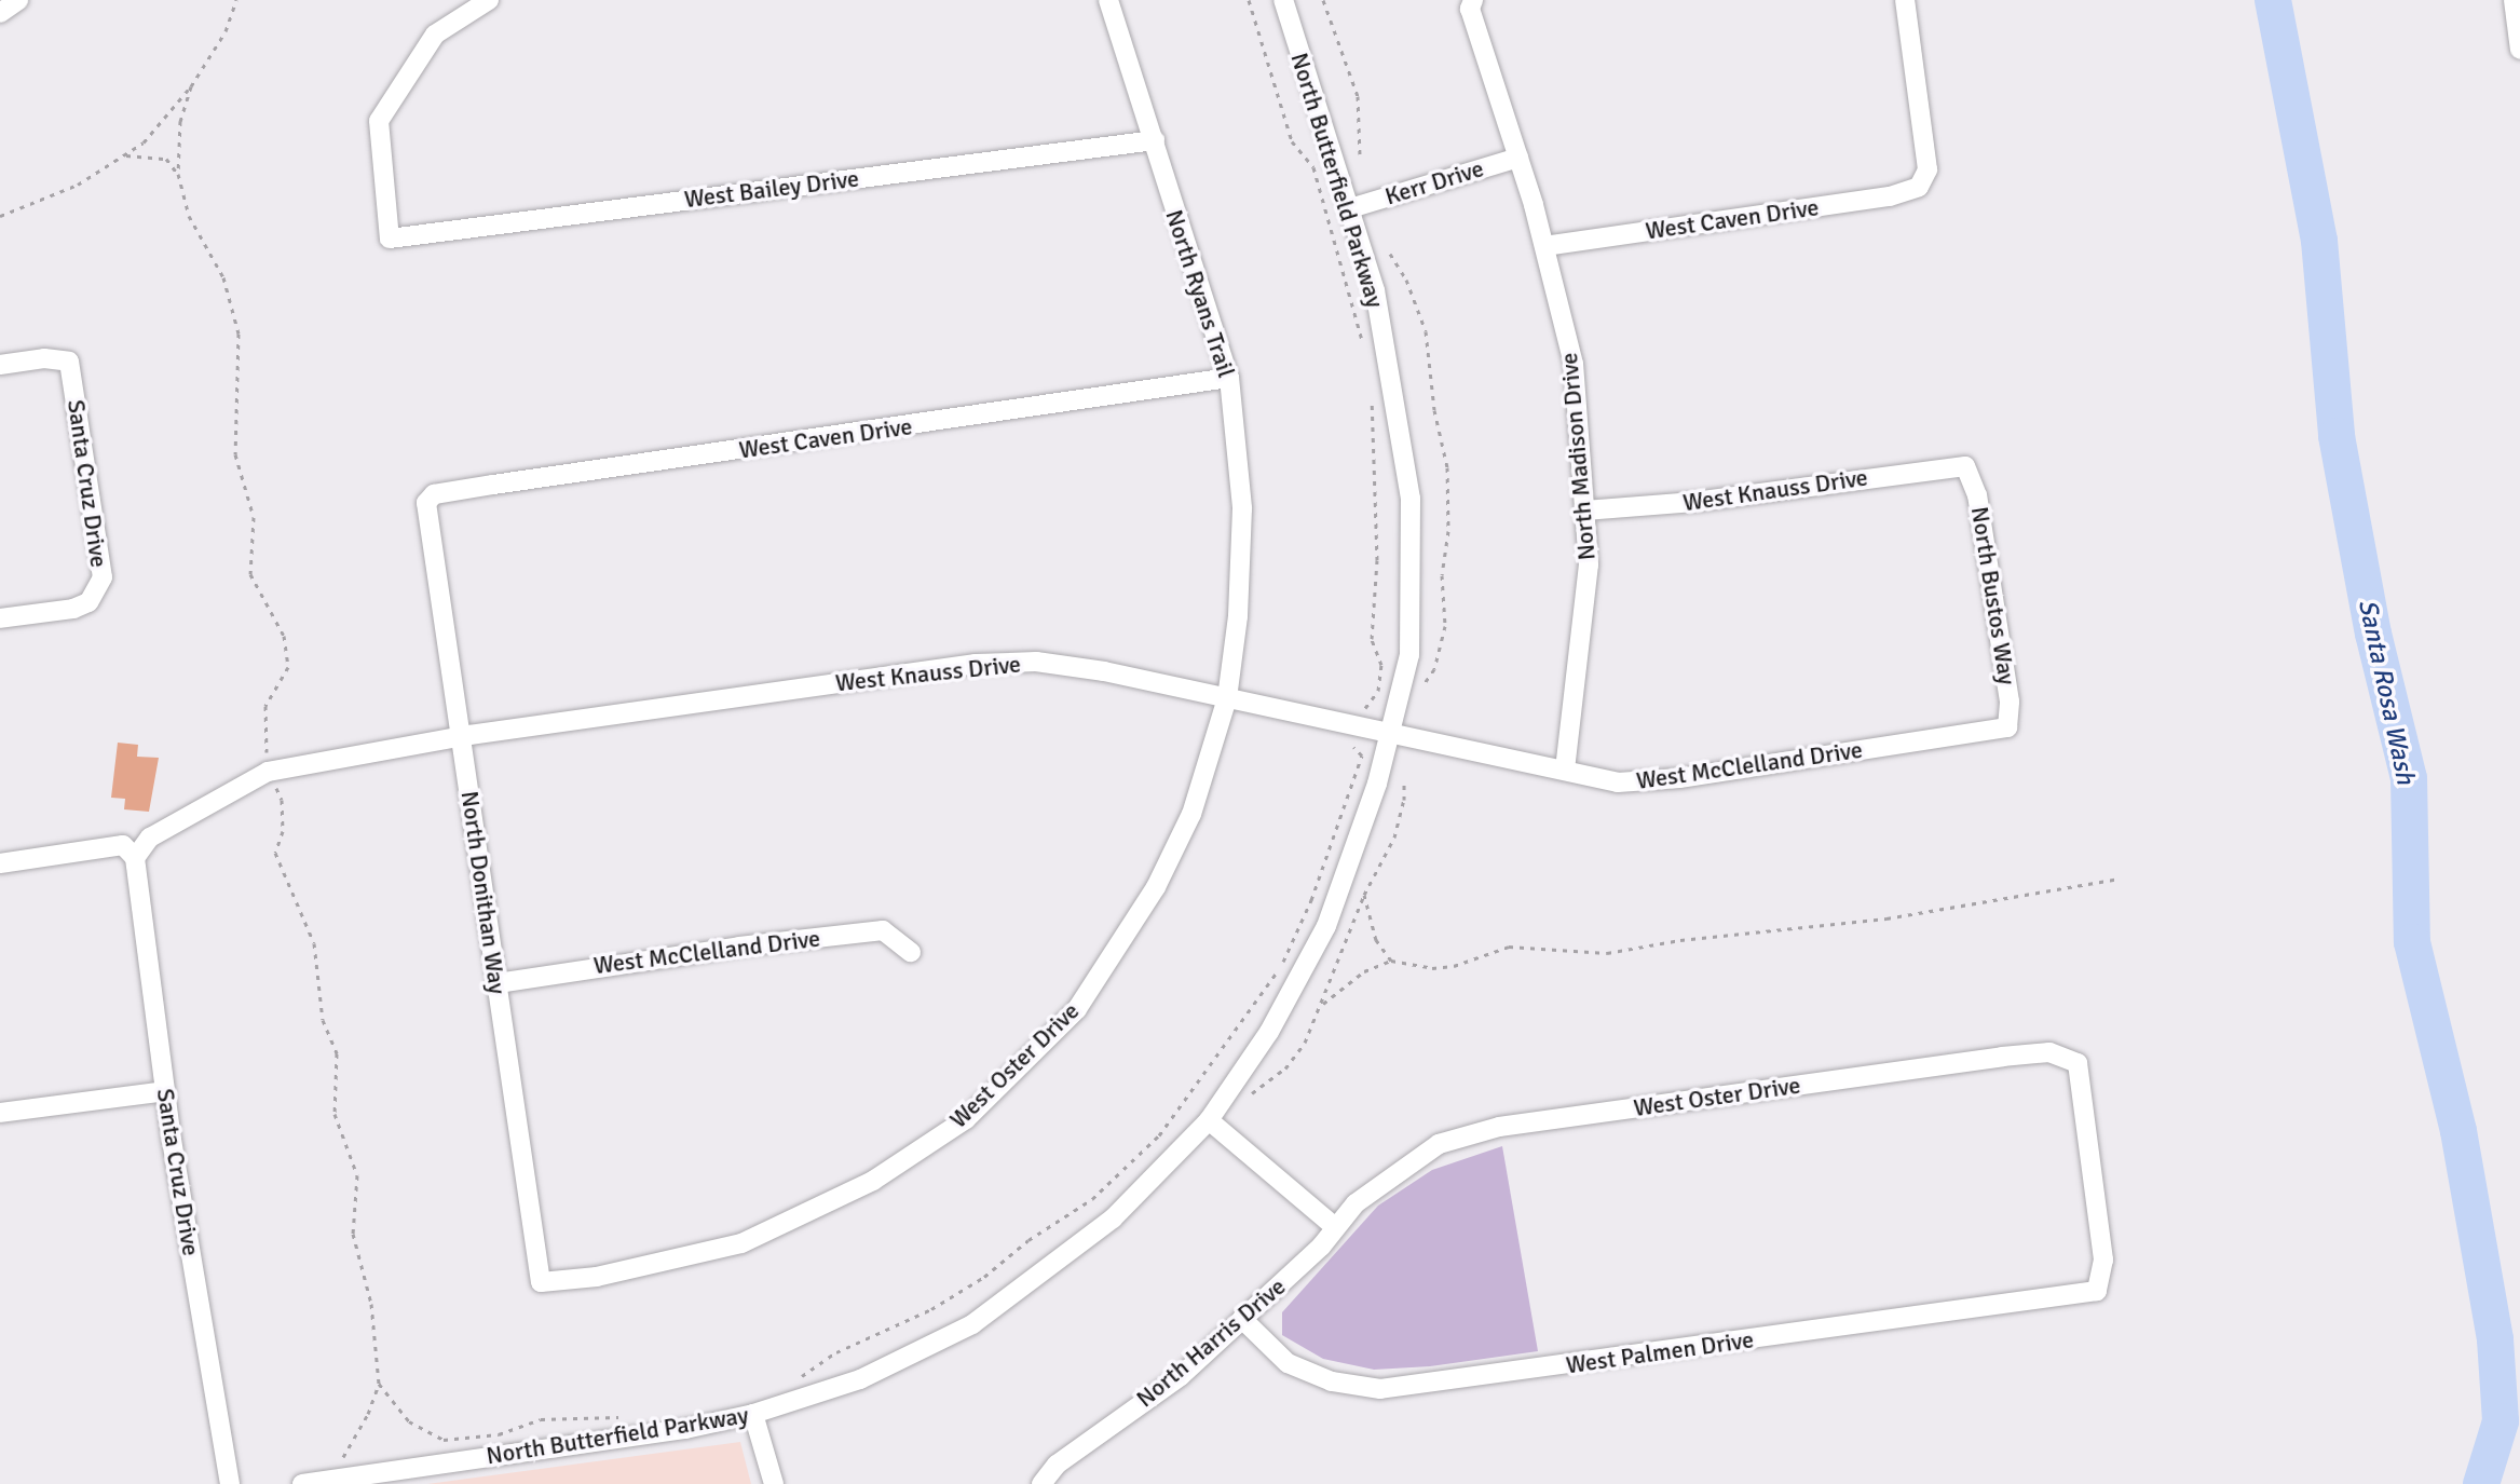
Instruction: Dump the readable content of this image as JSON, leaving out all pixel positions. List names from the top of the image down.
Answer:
{
  "streets": {
    "street": [
      "North Butterfield Parkway",
      "Kerr Drive",
      "West Bailey Drive",
      "West Caven Drive",
      "North Ryans Trail",
      "North Madison Drive",
      "Santa Cruz Drive",
      "West Knauss Drive",
      "North Bustos Way",
      "West McClelland Drive",
      "North Donithan Way",
      "West Oster Drive",
      "North Harris Drive",
      "West Palmen Drive"
    ]
  },
  "crossings": [
    ["North Butterfield Parkway", "Kerr Drive"],
    ["North Butterfield Parkway", "West Knauss Drive"],
    ["North Butterfield Parkway", "West McClelland Drive"],
    ["Kerr Drive", "North Madison Drive"],
    ["West Bailey Drive", "North Ryans Trail"],
    ["West Caven Drive", "North Ryans Trail"],
    ["West Caven Drive", "North Madison Drive"],
    ["West Caven Drive", "North Donithan Way"],
    ["North Ryans Trail", "West Knauss Drive"],
    ["North Ryans Trail", "West Oster Drive"],
    ["North Madison Drive", "West Knauss Drive"],
    ["North Madison Drive", "West McClelland Drive"],
    ["Santa Cruz Drive", "West Knauss Drive"],
    ["West Knauss Drive", "North Bustos Way"],
    ["West Knauss Drive", "West McClelland Drive"],
    ["West Knauss Drive", "North Donithan Way"],
    ["West Knauss Drive", "West Oster Drive"],
    ["North Bustos Way", "West McClelland Drive"],
    ["West McClelland Drive", "North Donithan Way"],
    ["North Donithan Way", "West Oster Drive"],
    ["West Oster Drive", "North Harris Drive"],
    ["West Oster Drive", "West Palmen Drive"],
    ["North Harris Drive", "West Palmen Drive"]
  ],
  "water": ["Santa Rosa Wash"]
}
